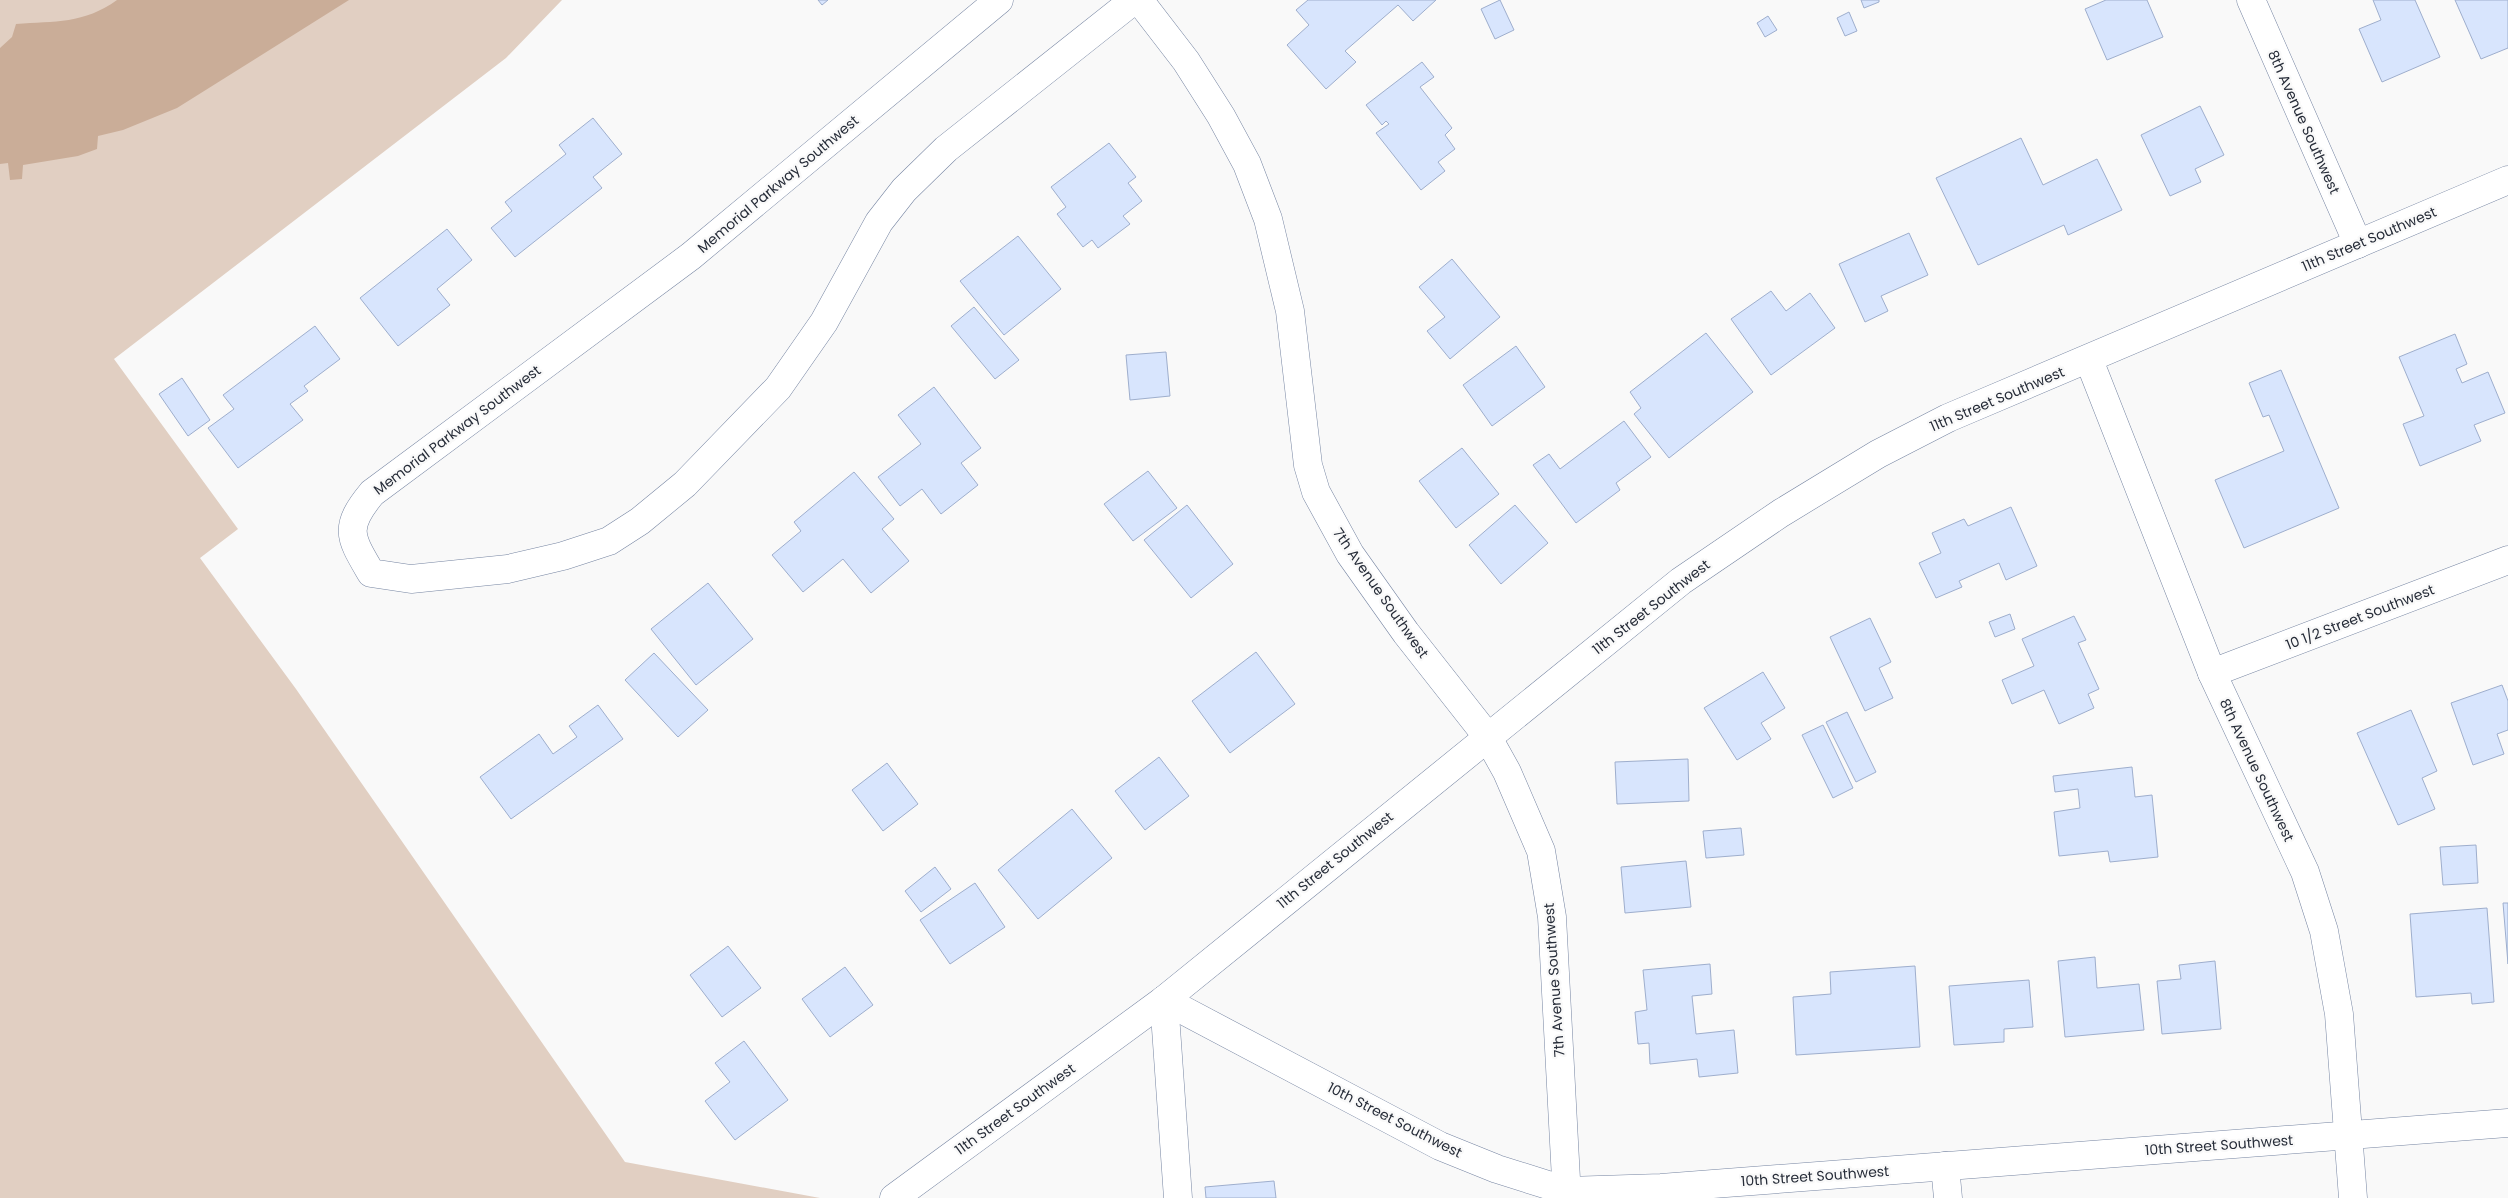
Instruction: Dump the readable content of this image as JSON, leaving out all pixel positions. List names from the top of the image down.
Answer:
{
  "streets": {
    "street": [
      "8th Avenue Southwest",
      "Memorial Parkway Southwest",
      "11th Street Southwest",
      "7th Avenue Southwest",
      "10 1/2 Street Southwest",
      "10th Street Southwest"
    ]
  },
  "crossings": [
    ["8th Avenue Southwest", "11th Street Southwest"],
    ["8th Avenue Southwest", "10 1/2 Street Southwest"],
    ["8th Avenue Southwest", "10th Street Southwest"],
    ["11th Street Southwest", "7th Avenue Southwest"],
    ["11th Street Southwest", "10th Street Southwest"],
    ["7th Avenue Southwest", "10th Street Southwest"]
  ]
}
